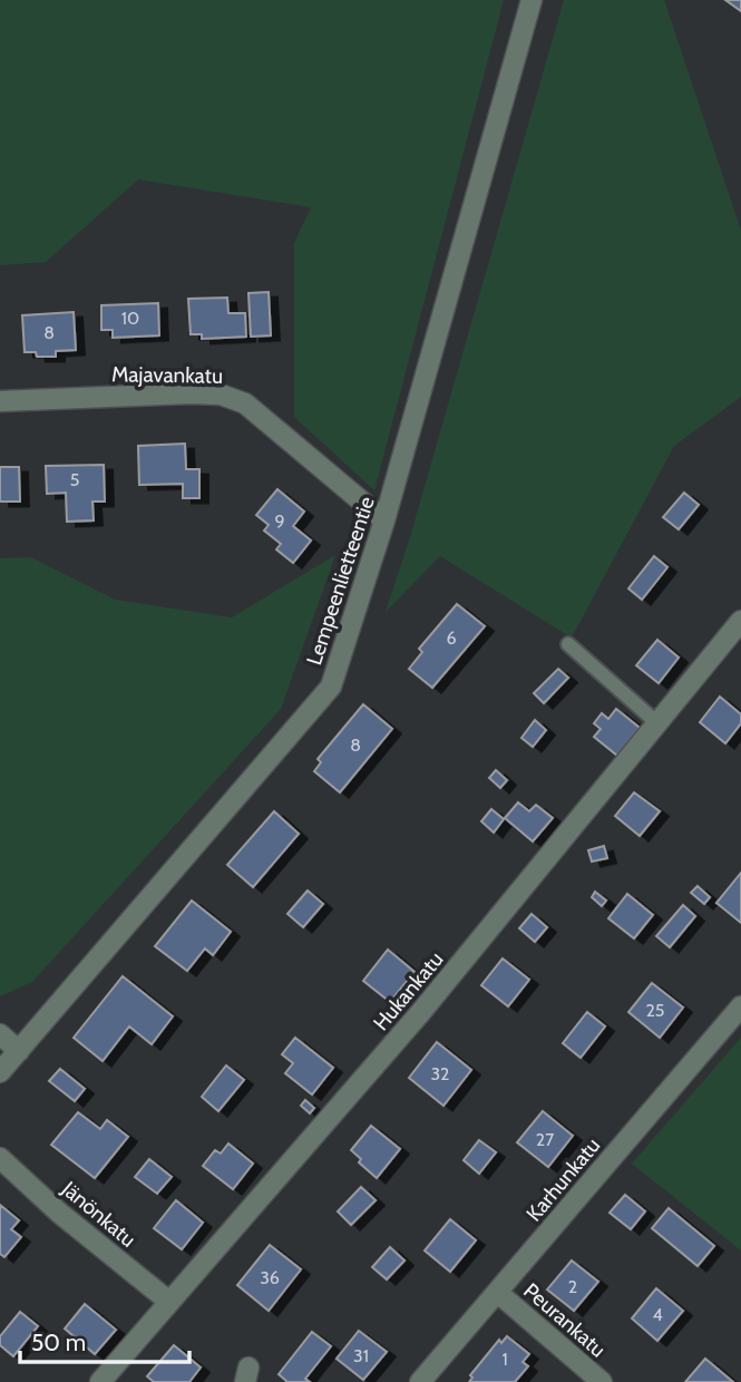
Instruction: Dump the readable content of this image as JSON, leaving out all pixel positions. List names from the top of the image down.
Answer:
{
  "streets": {
    "street": [
      "Majavankatu",
      "Lempeenlietteentie",
      "Hukankatu",
      "Karhunkatu",
      "Jänönkatu",
      "Peurankatu"
    ]
  },
  "crossings": [
    ["Majavankatu", "Lempeenlietteentie"],
    ["Hukankatu", "Jänönkatu"],
    ["Karhunkatu", "Peurankatu"]
  ],
  "house_numbers": [
    "10",
    "8",
    "5",
    "9",
    "6",
    "8",
    "25",
    "32",
    "27",
    "36",
    "2",
    "4",
    "31",
    "1"
  ],
  "scale_bar": "50 m"
}
